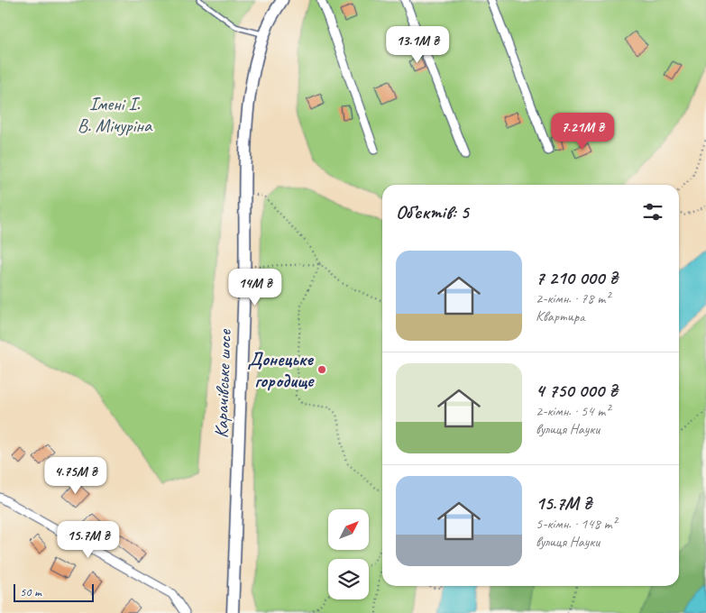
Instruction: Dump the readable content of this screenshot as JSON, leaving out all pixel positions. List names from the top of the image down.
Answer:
{
  "streets": {
    "main road": ["Карачівське шосе"]
  },
  "parks": ["Імені І. В. Мічуріна"],
  "places": ["Донецьке городище"],
  "scale_bar": "50 m",
  "north": "top right",
  "page": {
    "price": [
      "13.1M ₴",
      "7.21M ₴",
      "14M ₴",
      "4.75M ₴",
      "15.7M ₴"
    ],
    "heading": "Об’єктів: 5",
    "list": [
      {
        "name": "7 210 000 ₴",
        "note": "2-кімн. · 78 m² · Квартира"
      },
      {
        "name": "4 750 000 ₴",
        "note": "2-кімн. · 54 m² · вулиця Науки"
      },
      {
        "name": "15.7M ₴",
        "note": "5-кімн. · 148 m² · вулиця Науки"
      }
    ],
    "scale": "50 m"
  }
}
